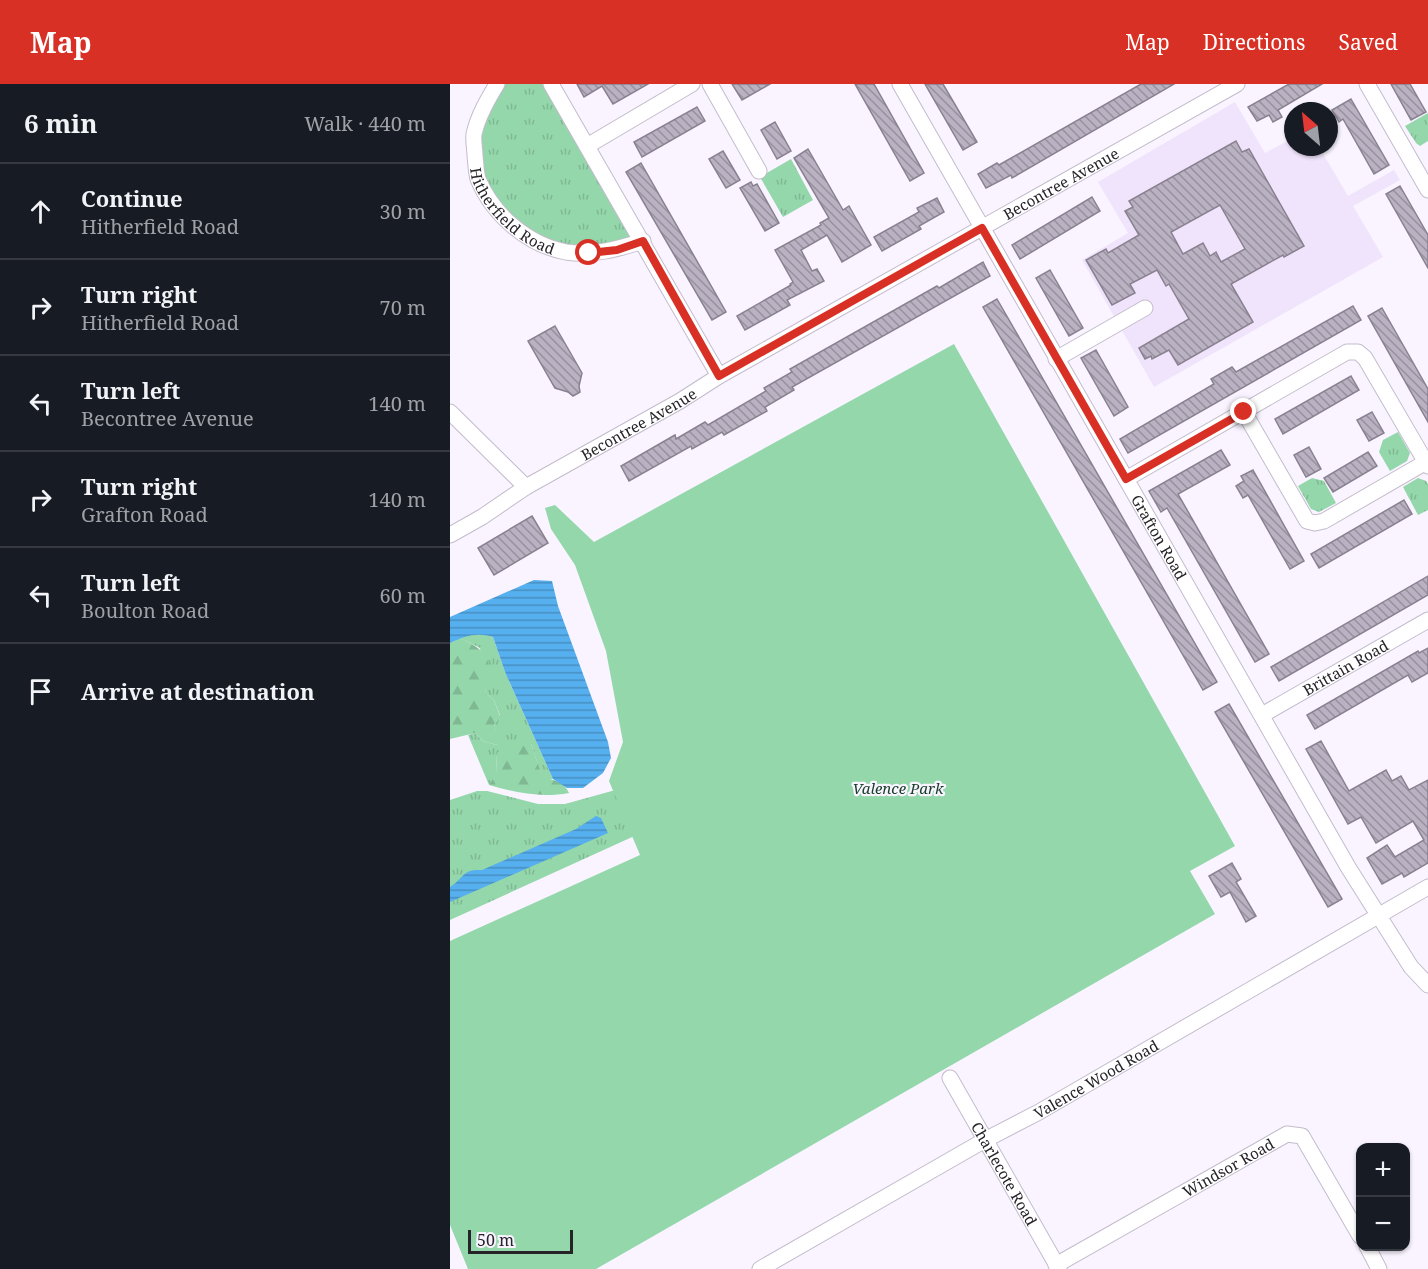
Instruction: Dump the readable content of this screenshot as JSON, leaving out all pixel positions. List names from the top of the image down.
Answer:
{
  "streets": {
    "street": [
      "Becontree Avenue",
      "Hitherfield Road",
      "Grafton Road",
      "Brittain Road",
      "Valence Wood Road",
      "Windsor Road",
      "Charlecote Road"
    ]
  },
  "crossings": [
    ["Becontree Avenue", "Grafton Road"],
    ["Grafton Road", "Brittain Road"],
    ["Grafton Road", "Valence Wood Road"],
    ["Valence Wood Road", "Charlecote Road"],
    ["Windsor Road", "Charlecote Road"]
  ],
  "parks": ["Valence Park"],
  "scale_bar": "50 m",
  "north": "top left",
  "page": {
    "header": "Map",
    "nav": ["Map", "Directions", "Saved"],
    "heading": ["6 min", "Walk · 440 m"],
    "list": [
      ["Continue", "Hitherfield Road", "30 m"],
      ["Turn right", "Hitherfield Road", "70 m"],
      ["Turn left", "Becontree Avenue", "140 m"],
      ["Turn right", "Grafton Road", "140 m"],
      ["Turn left", "Boulton Road", "60 m"],
      "Arrive at destination"
    ],
    "map_buttons": ["+", "−"],
    "scale": "50 m"
  }
}
